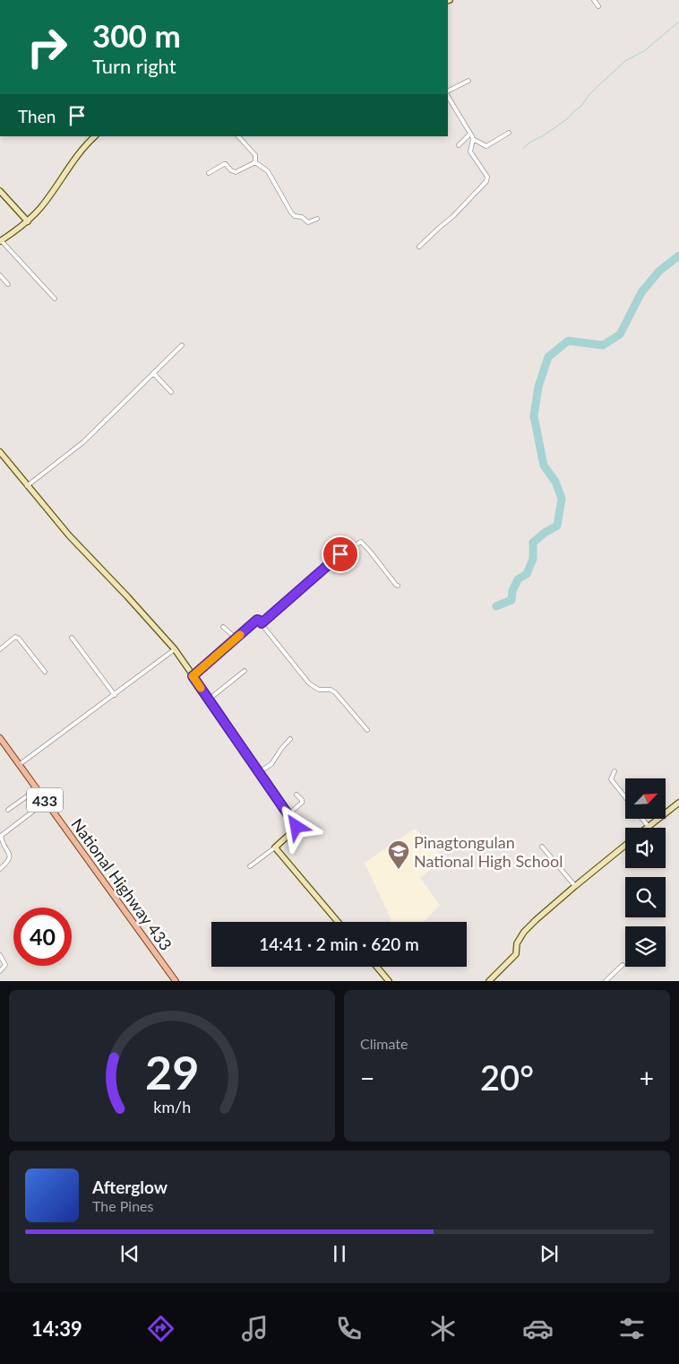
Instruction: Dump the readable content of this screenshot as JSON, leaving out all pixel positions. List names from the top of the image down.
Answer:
{
  "streets": {
    "main road": ["433", "National Highway 433"]
  },
  "places": {
    "school or university": ["Pinagtongulan National High School"]
  },
  "north": "top right",
  "page": {
    "turn": ["300 m", "Turn right"],
    "then": "Then",
    "limit": "40",
    "trip": "14:41 · 2 min · 620 m",
    "tile": "Climate",
    "heat": ["−", "20°", "+"],
    "song": ["Afterglow", "The Pines"],
    "tabs": "14:39",
    "gauge": ["29", "km/h"]
  }
}
